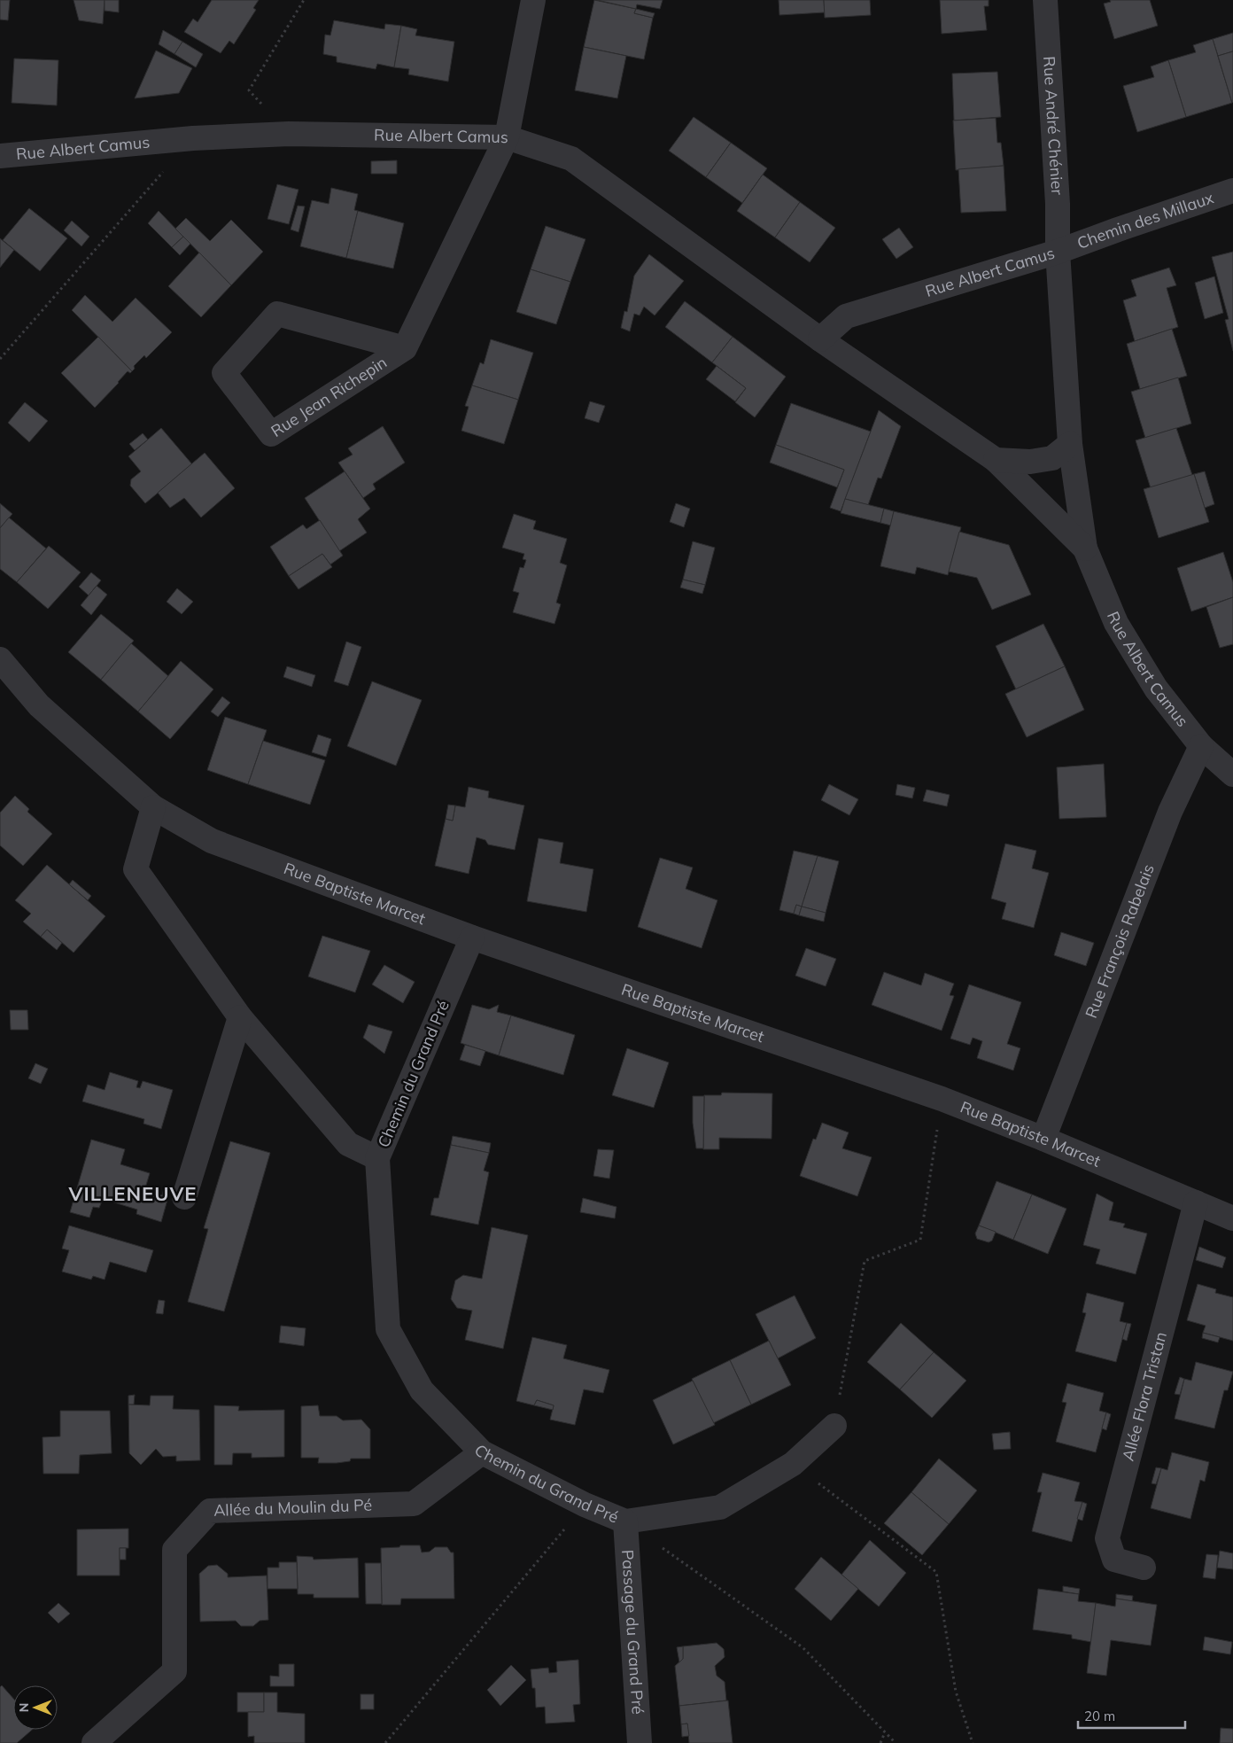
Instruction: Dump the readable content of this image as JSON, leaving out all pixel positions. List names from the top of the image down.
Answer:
{
  "streets": {
    "street": [
      "Rue André Chénier",
      "Rue Albert Camus",
      "Chemin des Millaux",
      "Rue Jean Richepin",
      "Rue Baptiste Marcet",
      "Rue François Rabelais",
      "Chemin du Grand Pré",
      "Allée Flora Tristan",
      "Allée du Moulin du Pé",
      "Passage du Grand Pré"
    ]
  },
  "crossings": [
    ["Rue André Chénier", "Rue Albert Camus"],
    ["Rue André Chénier", "Chemin des Millaux"],
    ["Rue Albert Camus", "Chemin des Millaux"],
    ["Rue Albert Camus", "Rue Jean Richepin"],
    ["Rue Albert Camus", "Rue François Rabelais"],
    ["Rue Baptiste Marcet", "Rue François Rabelais"],
    ["Rue Baptiste Marcet", "Chemin du Grand Pré"],
    ["Rue Baptiste Marcet", "Allée Flora Tristan"],
    ["Chemin du Grand Pré", "Allée du Moulin du Pé"],
    ["Chemin du Grand Pré", "Passage du Grand Pré"]
  ],
  "districts": ["VILLENEUVE"],
  "scale_bar": "20 m",
  "north": "left"
}
